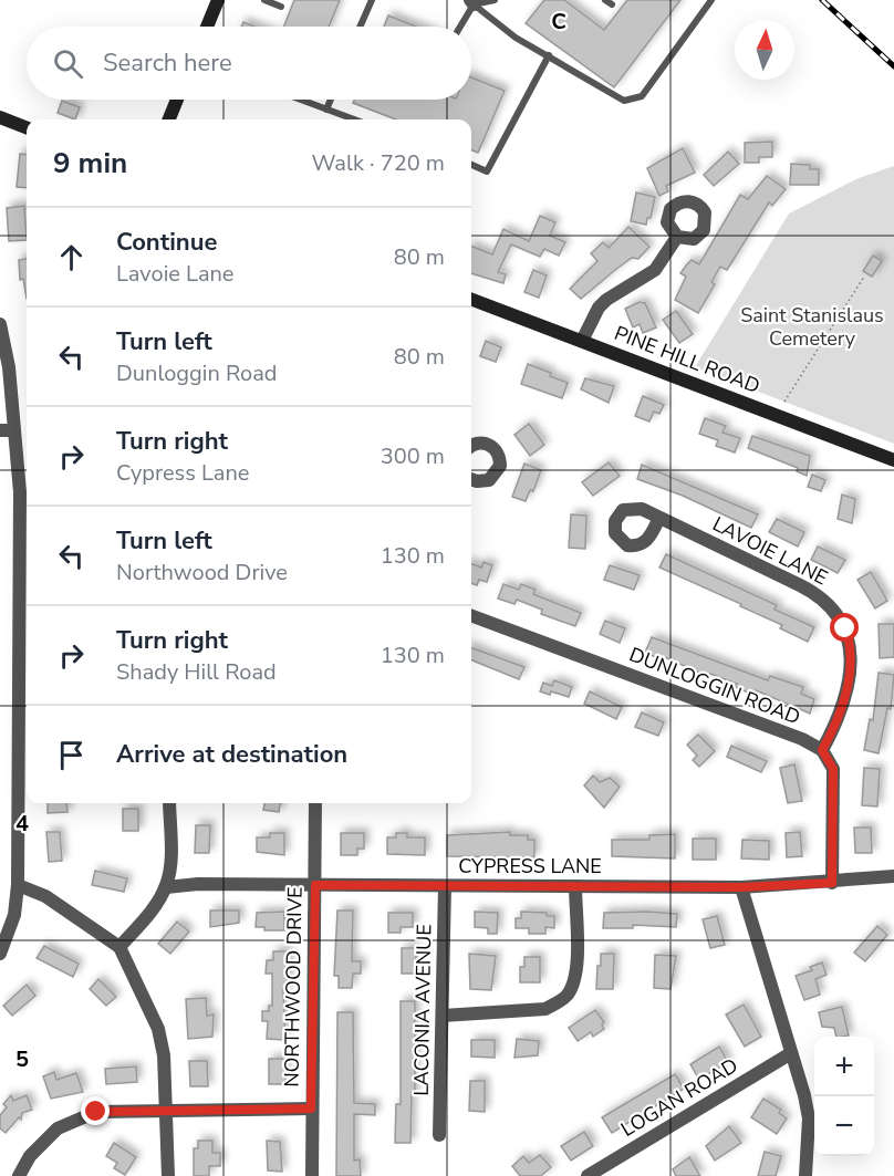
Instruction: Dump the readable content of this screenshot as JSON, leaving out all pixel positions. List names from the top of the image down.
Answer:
{
  "streets": {
    "street": [
      "PINE HILL ROAD",
      "LAVOIE LANE",
      "DUNLOGGIN ROAD",
      "CYPRESS LANE",
      "NORTHWOOD DRIVE",
      "LACONIA AVENUE",
      "LOGAN ROAD"
    ]
  },
  "crossings": [
    ["LAVOIE LANE", "DUNLOGGIN ROAD"],
    ["CYPRESS LANE", "NORTHWOOD DRIVE"],
    ["CYPRESS LANE", "LACONIA AVENUE"]
  ],
  "parks": ["Saint Stanislaus Cemetery"],
  "north": "top",
  "page": {
    "search": "Search here",
    "heading": ["9 min", "Walk · 720 m"],
    "list": [
      ["Continue", "Lavoie Lane", "80 m"],
      ["Turn left", "Dunloggin Road", "80 m"],
      ["Turn right", "Cypress Lane", "300 m"],
      ["Turn left", "Northwood Drive", "130 m"],
      ["Turn right", "Shady Hill Road", "130 m"],
      "Arrive at destination"
    ],
    "map_buttons": ["+", "−"]
  },
  "grid": {
    "columns": ["C"],
    "rows": ["4", "5"]
  }
}
